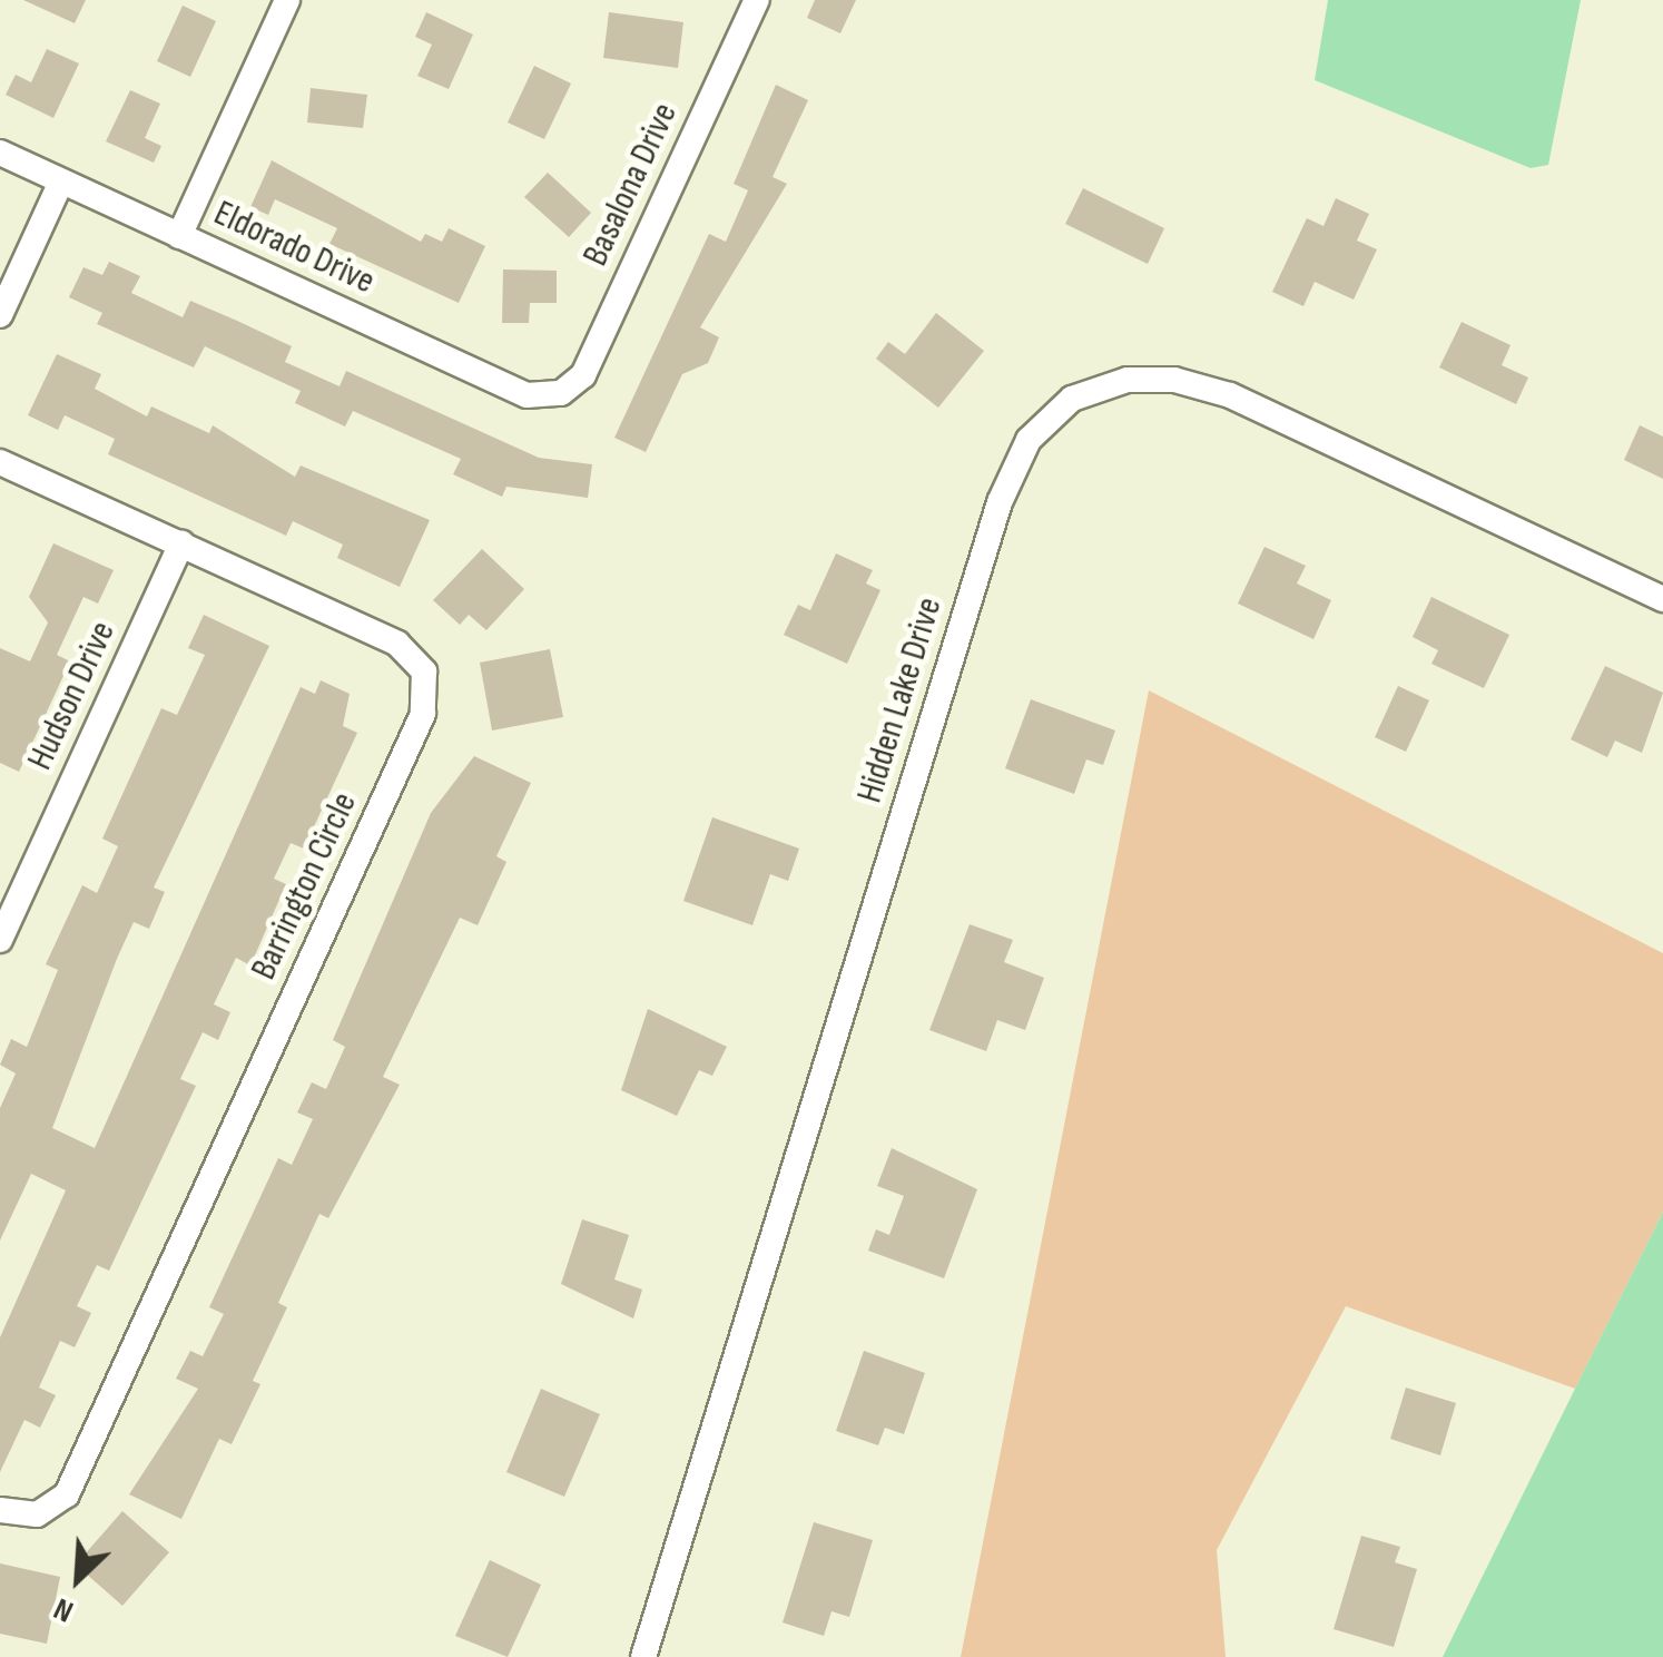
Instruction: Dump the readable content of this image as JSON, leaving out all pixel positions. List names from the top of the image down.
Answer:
{
  "streets": {
    "street": [
      "Basalona Drive",
      "Eldorado Drive",
      "Hudson Drive",
      "Hidden Lake Drive",
      "Barrington Circle"
    ]
  },
  "crossings": [
    ["Basalona Drive", "Eldorado Drive"],
    ["Hudson Drive", "Barrington Circle"]
  ],
  "north": "bottom left"
}
